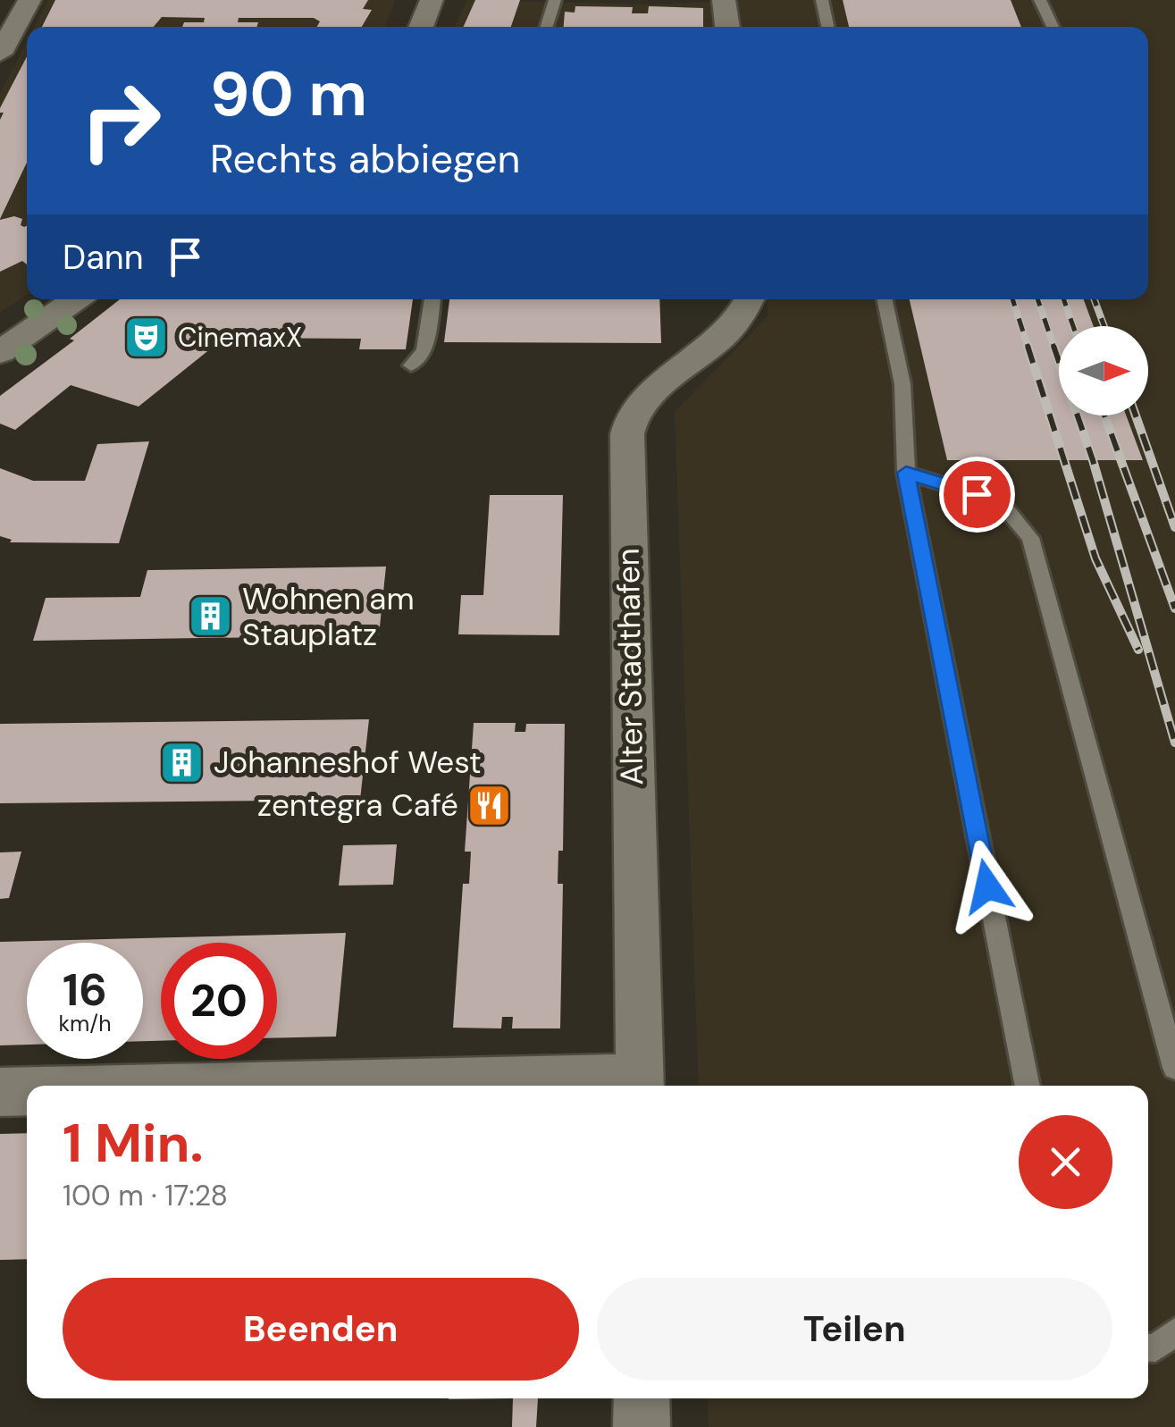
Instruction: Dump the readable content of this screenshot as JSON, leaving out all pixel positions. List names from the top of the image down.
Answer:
{
  "streets": {
    "street": ["Alter Stadthafen"]
  },
  "places": {
    "theatre": ["CinemaxX"],
    "building": ["Wohnen am Stauplatz", "Johanneshof West"],
    "restaurant": ["zentegra Café"]
  },
  "north": "right",
  "page": {
    "turn": ["90 m", "Rechts abbiegen"],
    "then": "Dann",
    "speed": "16 km/h",
    "limit": "20",
    "heading": ["1 Min.", "100 m · 17:28"],
    "buttons": ["Beenden", "Teilen"]
  }
}
